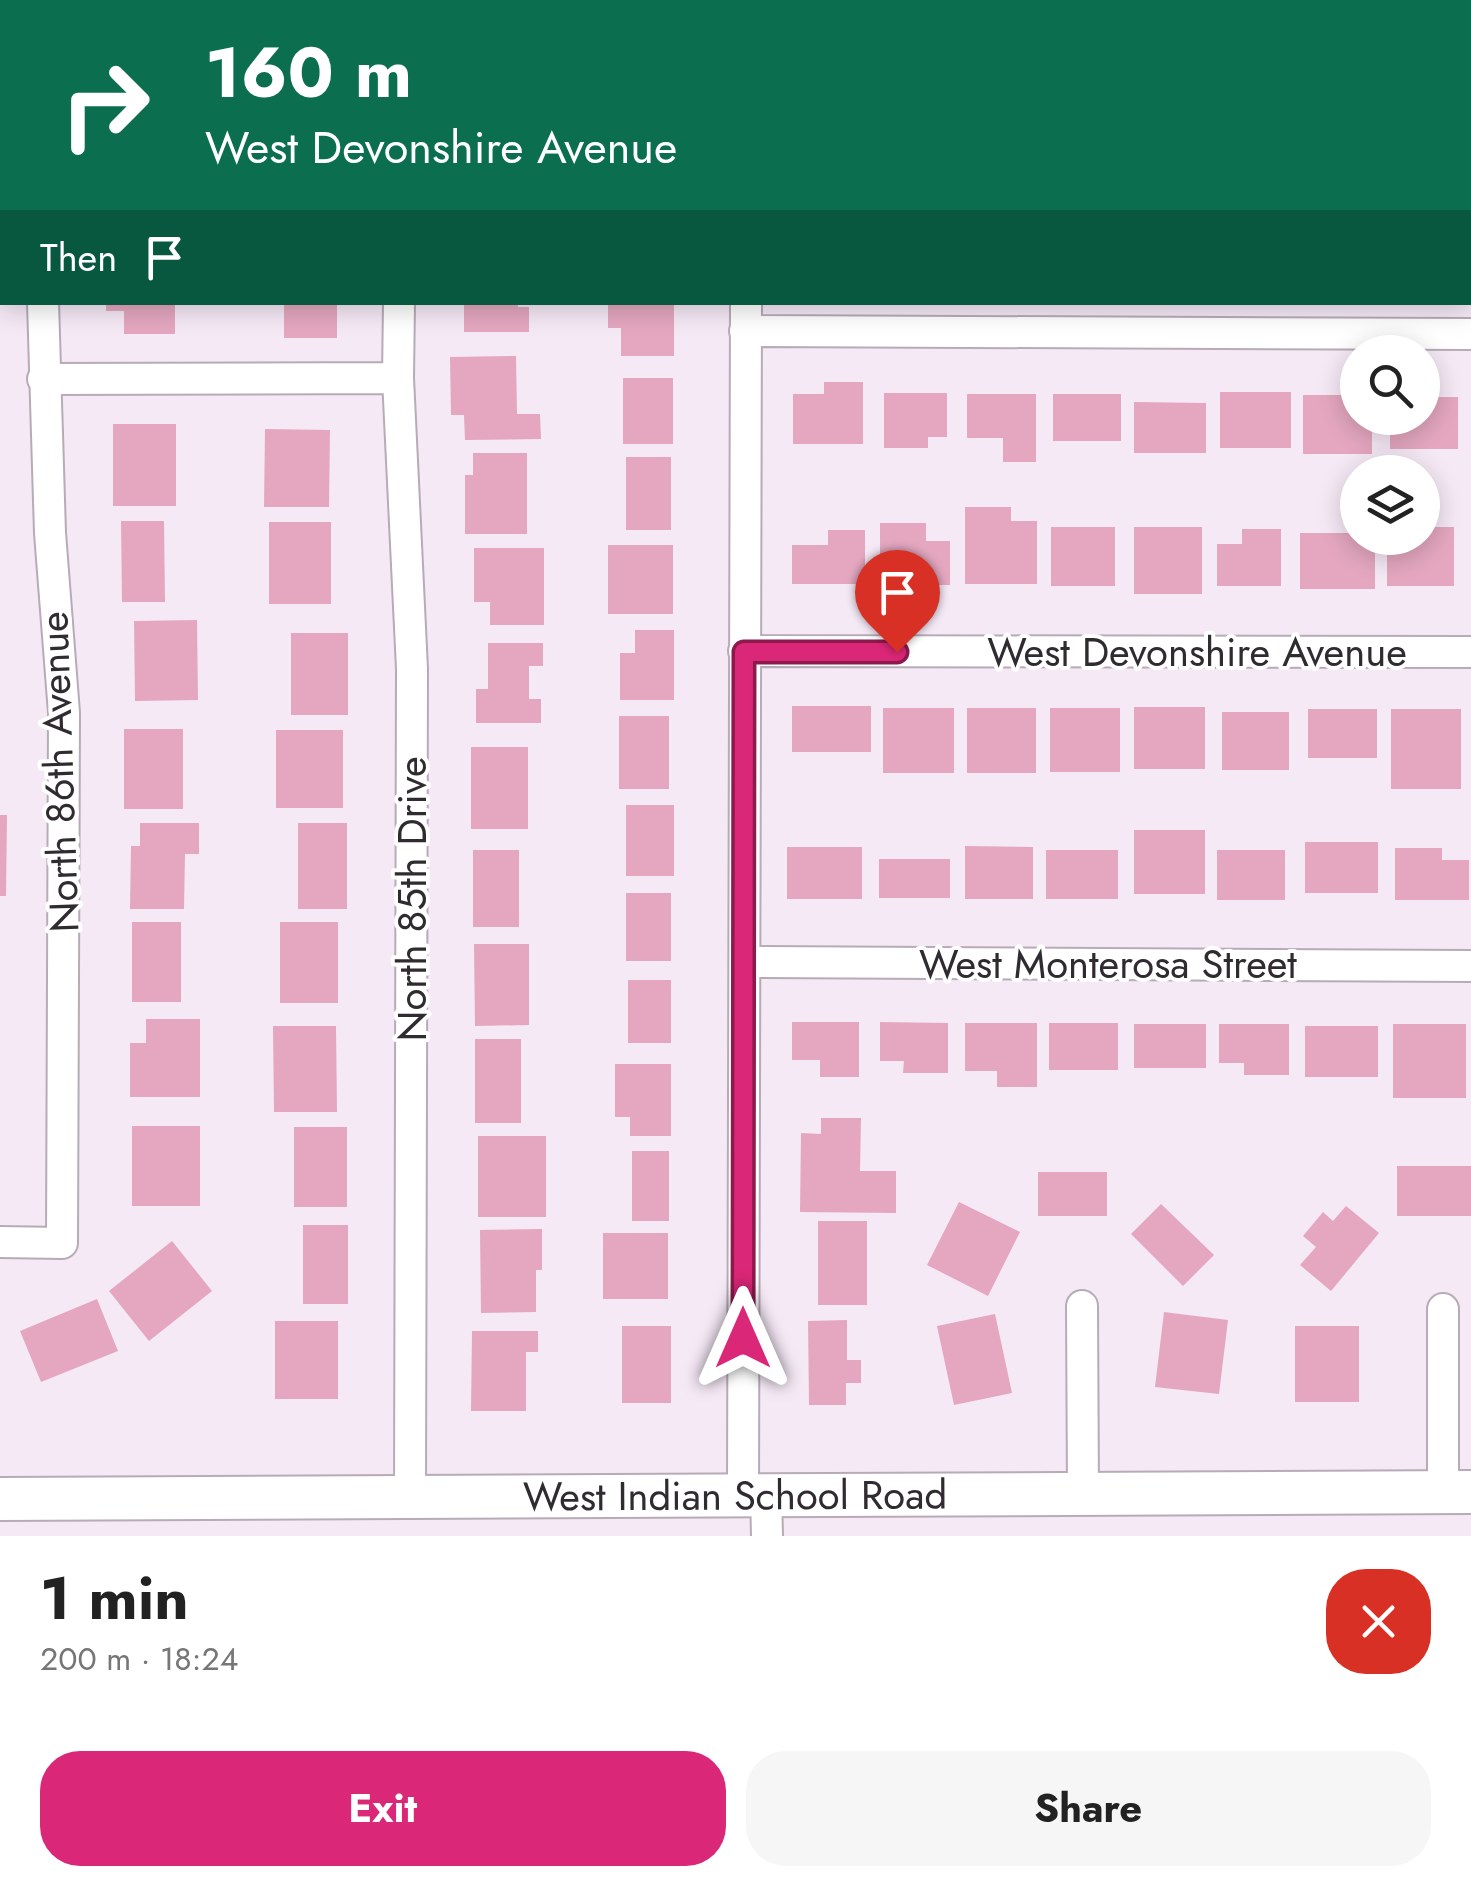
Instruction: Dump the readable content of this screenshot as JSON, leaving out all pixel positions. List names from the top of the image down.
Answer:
{
  "streets": {
    "main road": ["West Indian School Road"],
    "street": [
      "West Devonshire Avenue",
      "North 86th Avenue",
      "North 85th Drive",
      "West Monterosa Street"
    ]
  },
  "crossings": [
    ["North 85th Drive", "West Indian School Road"]
  ],
  "page": {
    "turn": ["160 m", "West Devonshire Avenue"],
    "then": "Then",
    "heading": ["1 min", "200 m · 18:24"],
    "buttons": ["Exit", "Share"]
  }
}
